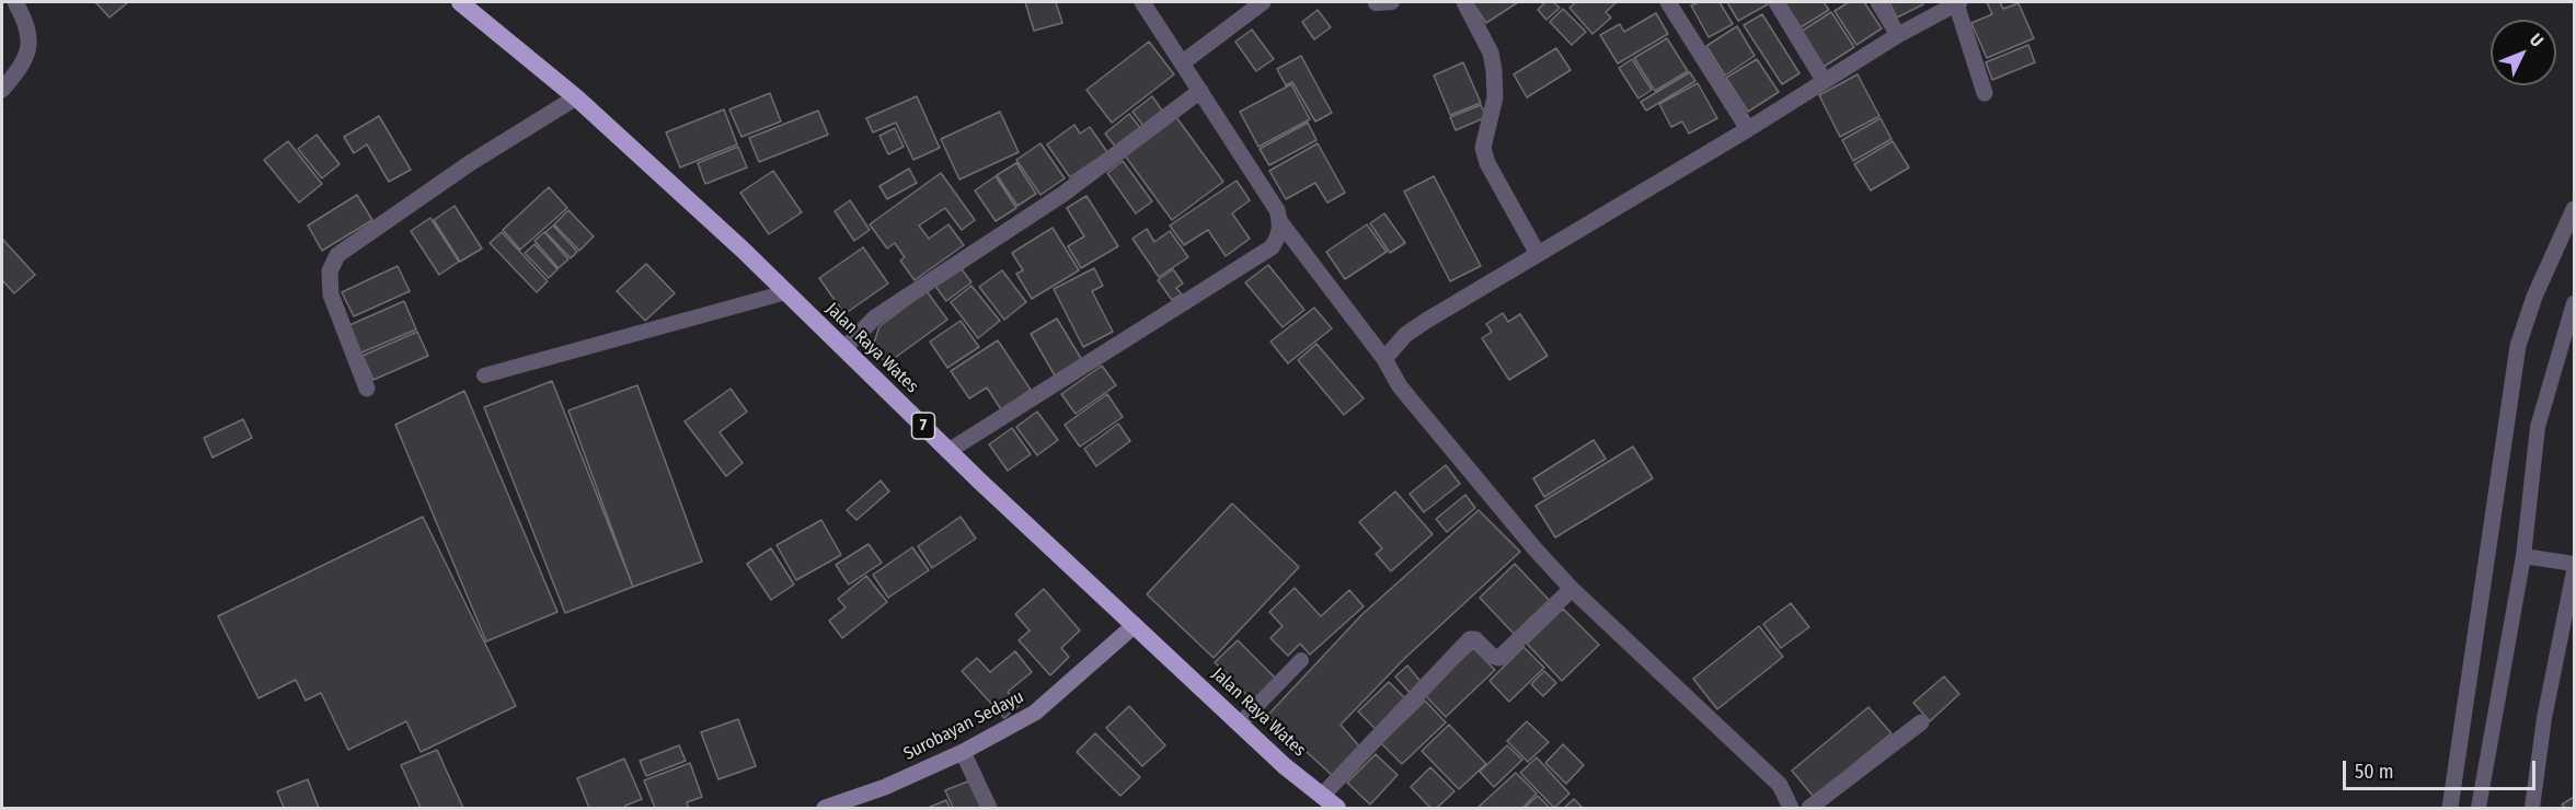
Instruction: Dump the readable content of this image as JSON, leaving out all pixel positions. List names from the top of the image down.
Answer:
{
  "streets": {
    "highway": ["Jalan Raya Wates", "7"],
    "main road": ["Surobayan Sedayu"]
  },
  "crossings": [
    ["Jalan Raya Wates", "Surobayan Sedayu"]
  ],
  "scale_bar": "50 m",
  "north": "top right"
}
